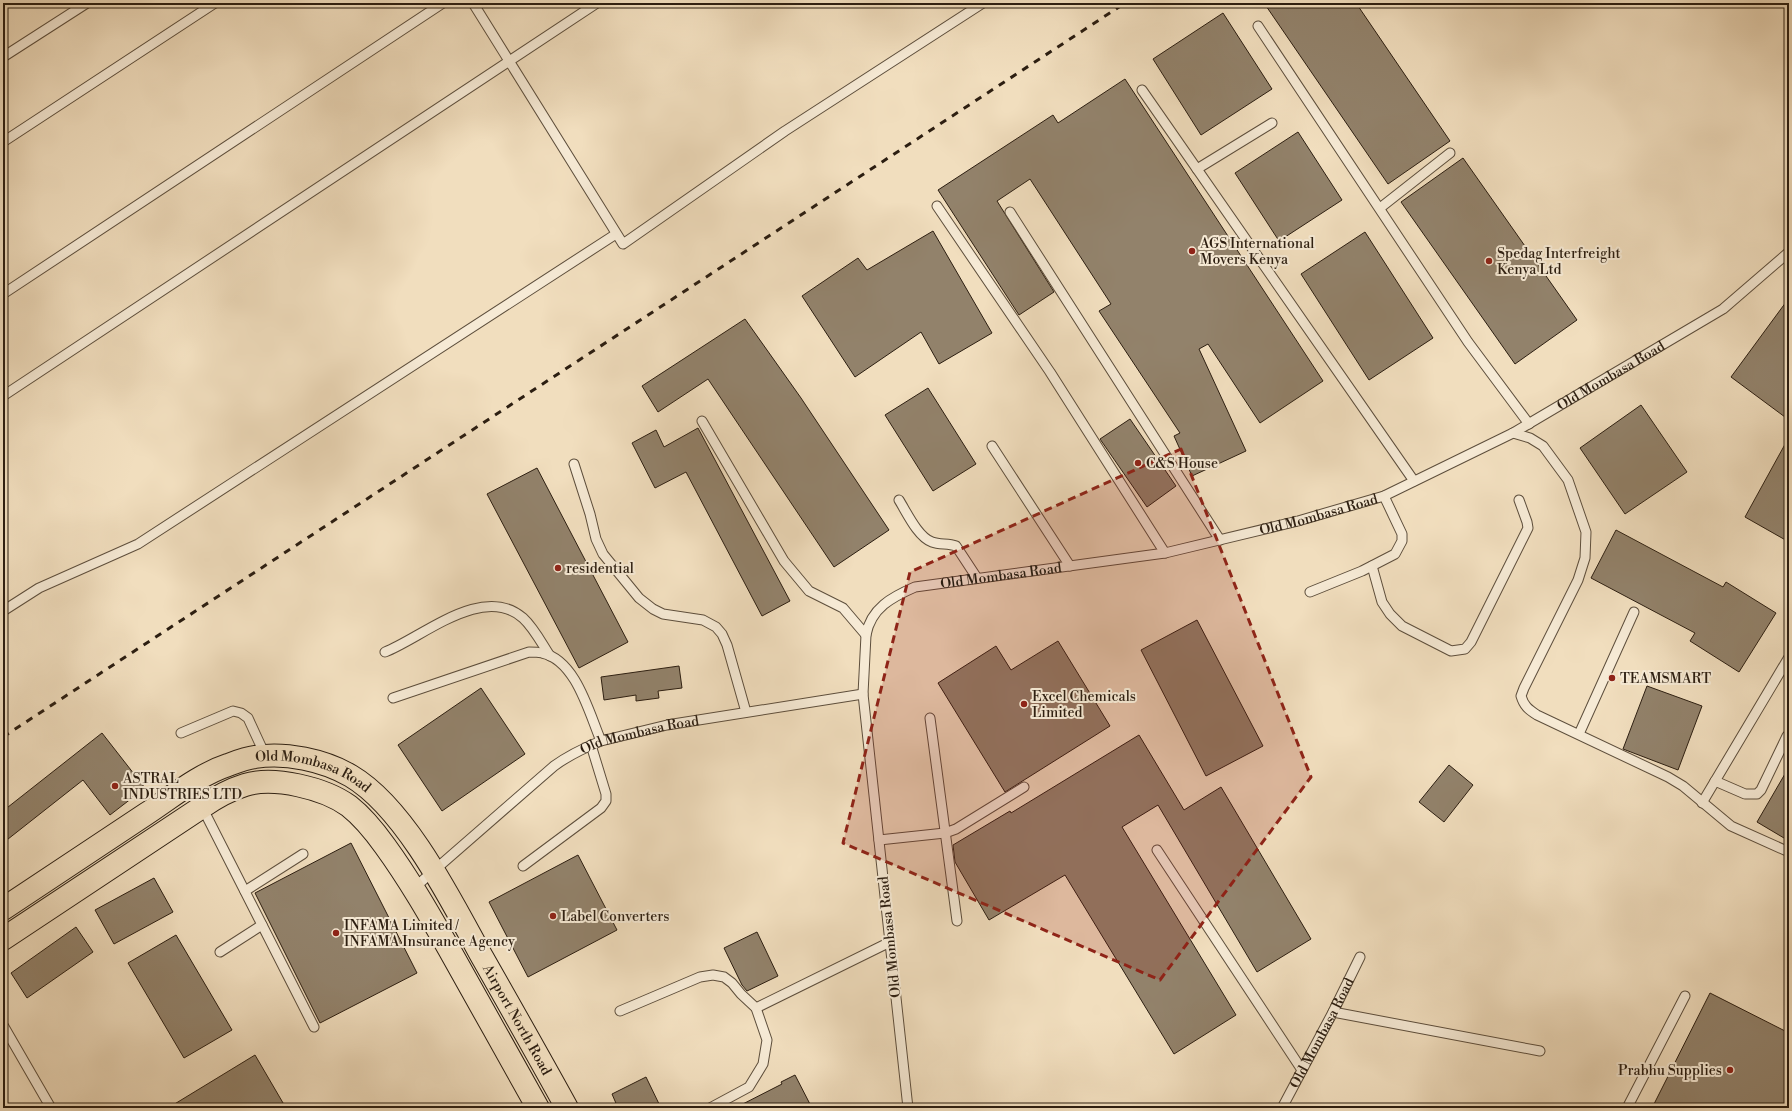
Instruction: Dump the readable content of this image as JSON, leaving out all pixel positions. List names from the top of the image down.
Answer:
{
  "streets": {
    "main road": ["Old Mombasa Road", "Airport North Road"]
  },
  "crossings": [
    ["Old Mombasa Road", "Airport North Road"]
  ],
  "places": [
    "AGS International Movers Kenya",
    "Spedag Interfreight Kenya Ltd",
    "C&S House",
    "residential",
    "TEAMSMART",
    "Excel Chemicals Limited",
    "ASTRAL INDUSTRIES LTD",
    "Label Converters",
    "INFAMA Limited / INFAMA Insurance Agency",
    "Prabhu Supplies"
  ]
}
